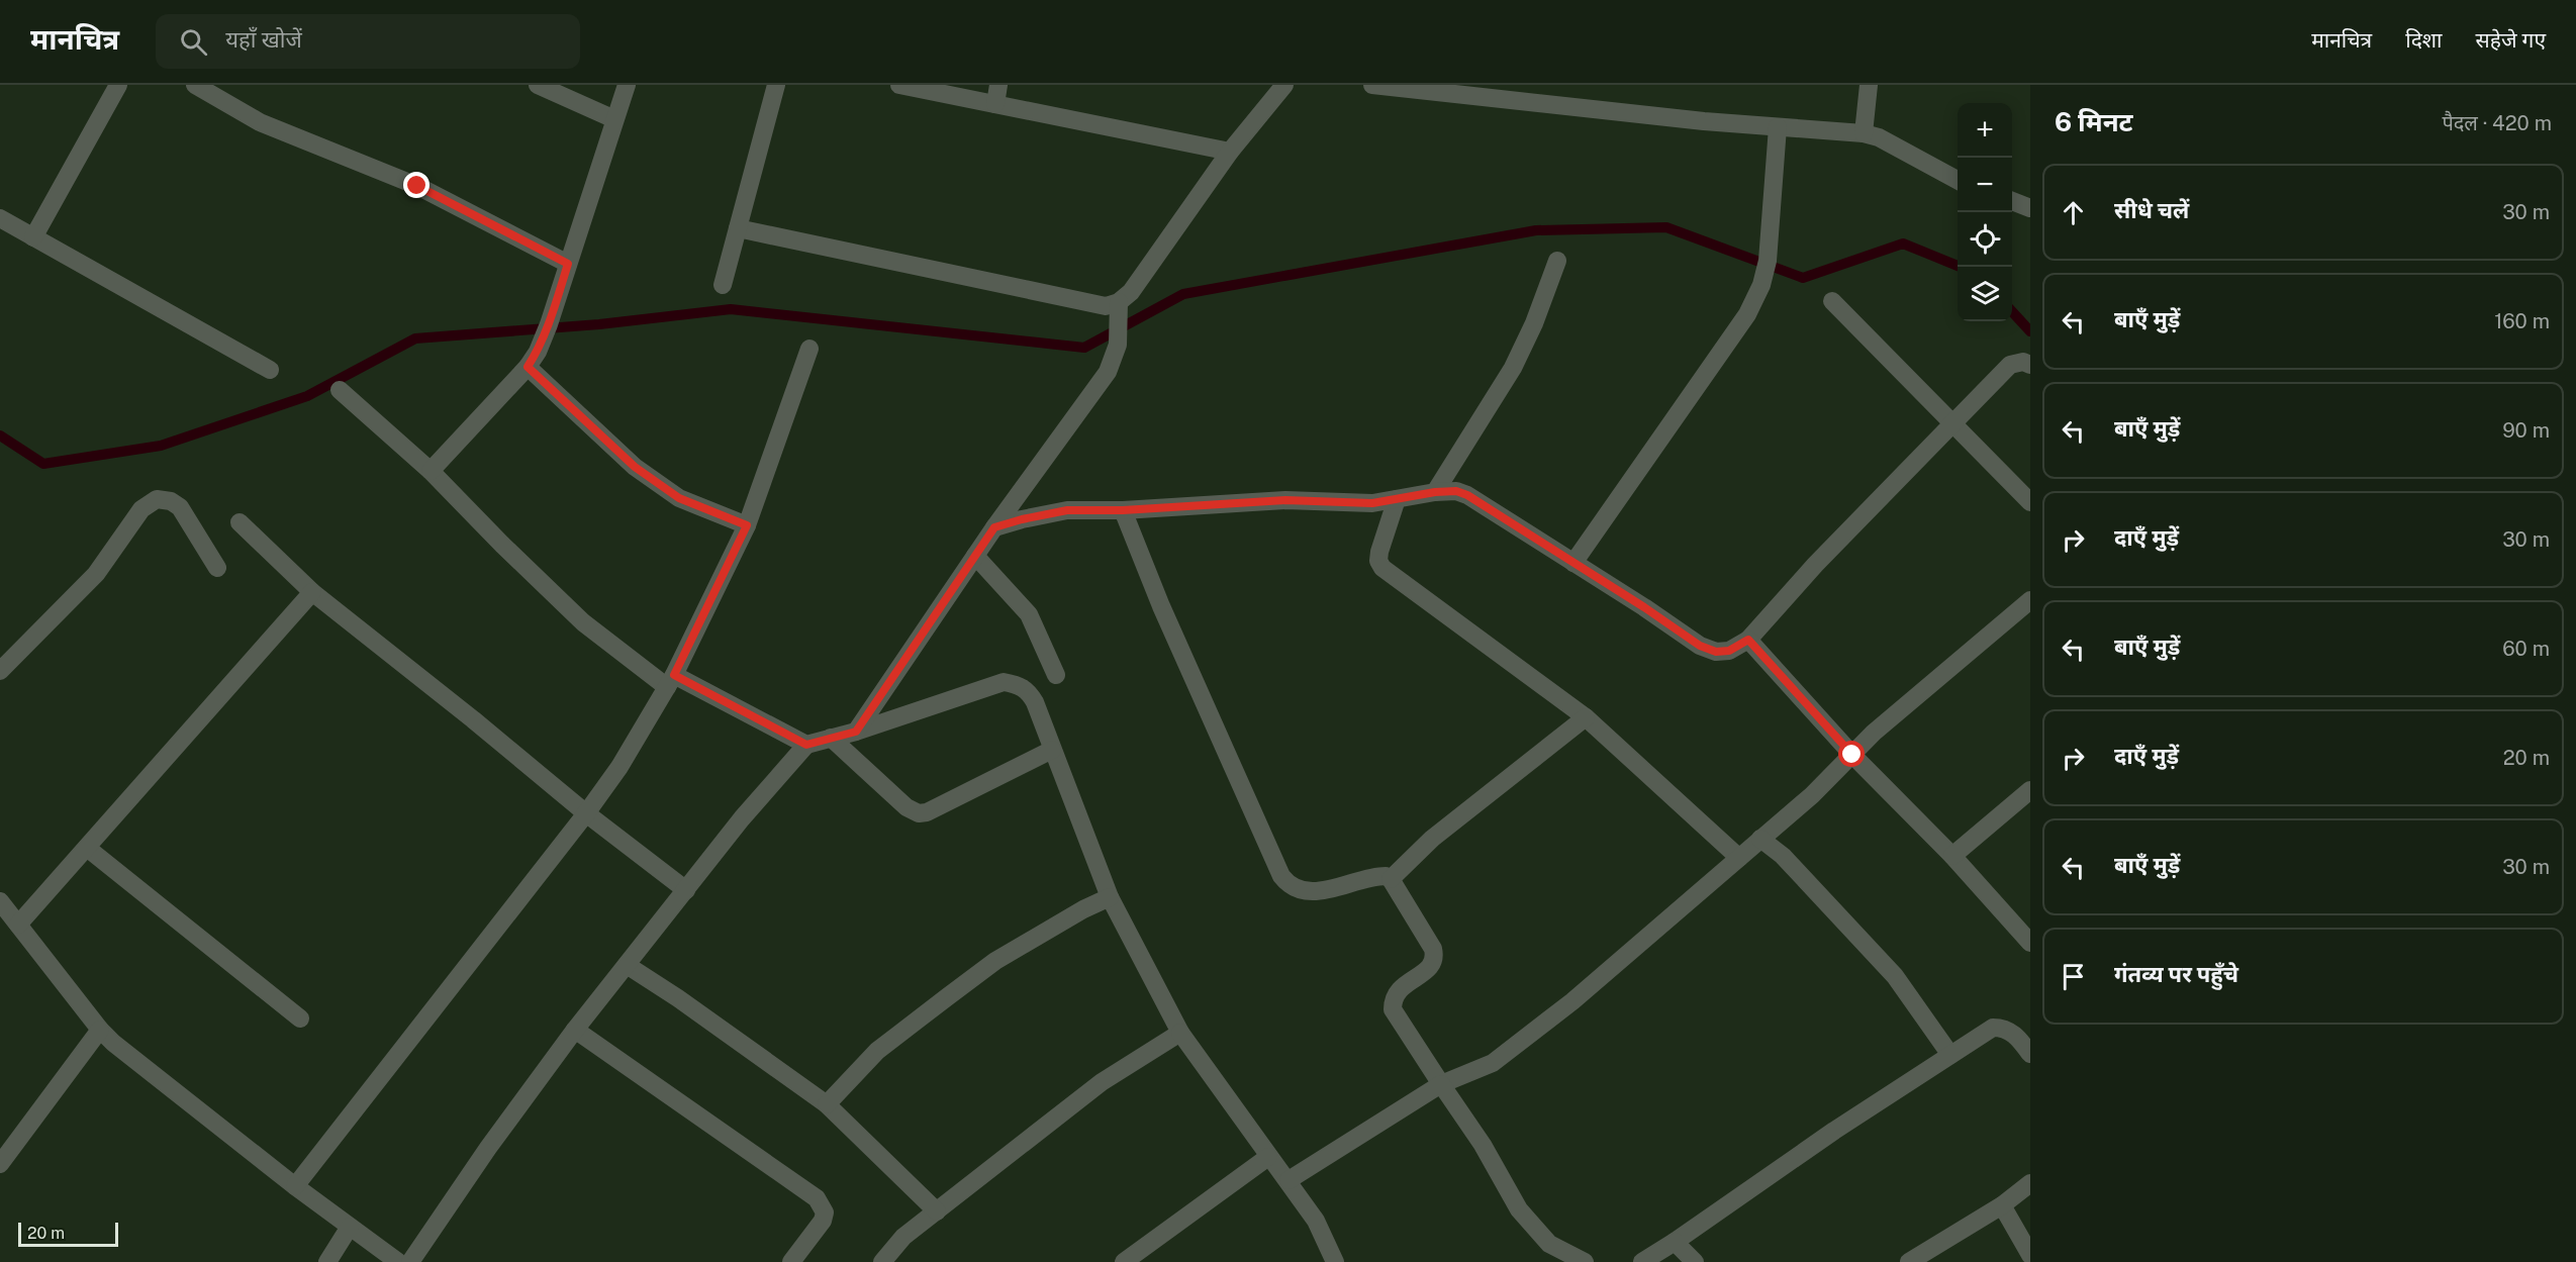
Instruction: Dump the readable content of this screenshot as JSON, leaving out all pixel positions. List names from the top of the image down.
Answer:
{
  "scale_bar": "20 m",
  "page": {
    "header": "मानचित्र",
    "search": "यहाँ खोजें",
    "nav": ["मानचित्र", "दिशा", "सहेजे गए"],
    "heading": ["6 मिनट", "पैदल · 420 m"],
    "map_buttons": ["+", "−"],
    "list": [
      ["सीधे चलें", "30 m"],
      ["बाएँ मुड़ें", "160 m"],
      ["बाएँ मुड़ें", "90 m"],
      ["दाएँ मुड़ें", "30 m"],
      ["बाएँ मुड़ें", "60 m"],
      ["दाएँ मुड़ें", "20 m"],
      ["बाएँ मुड़ें", "30 m"],
      "गंतव्य पर पहुँचे"
    ],
    "scale": "20 m"
  }
}
